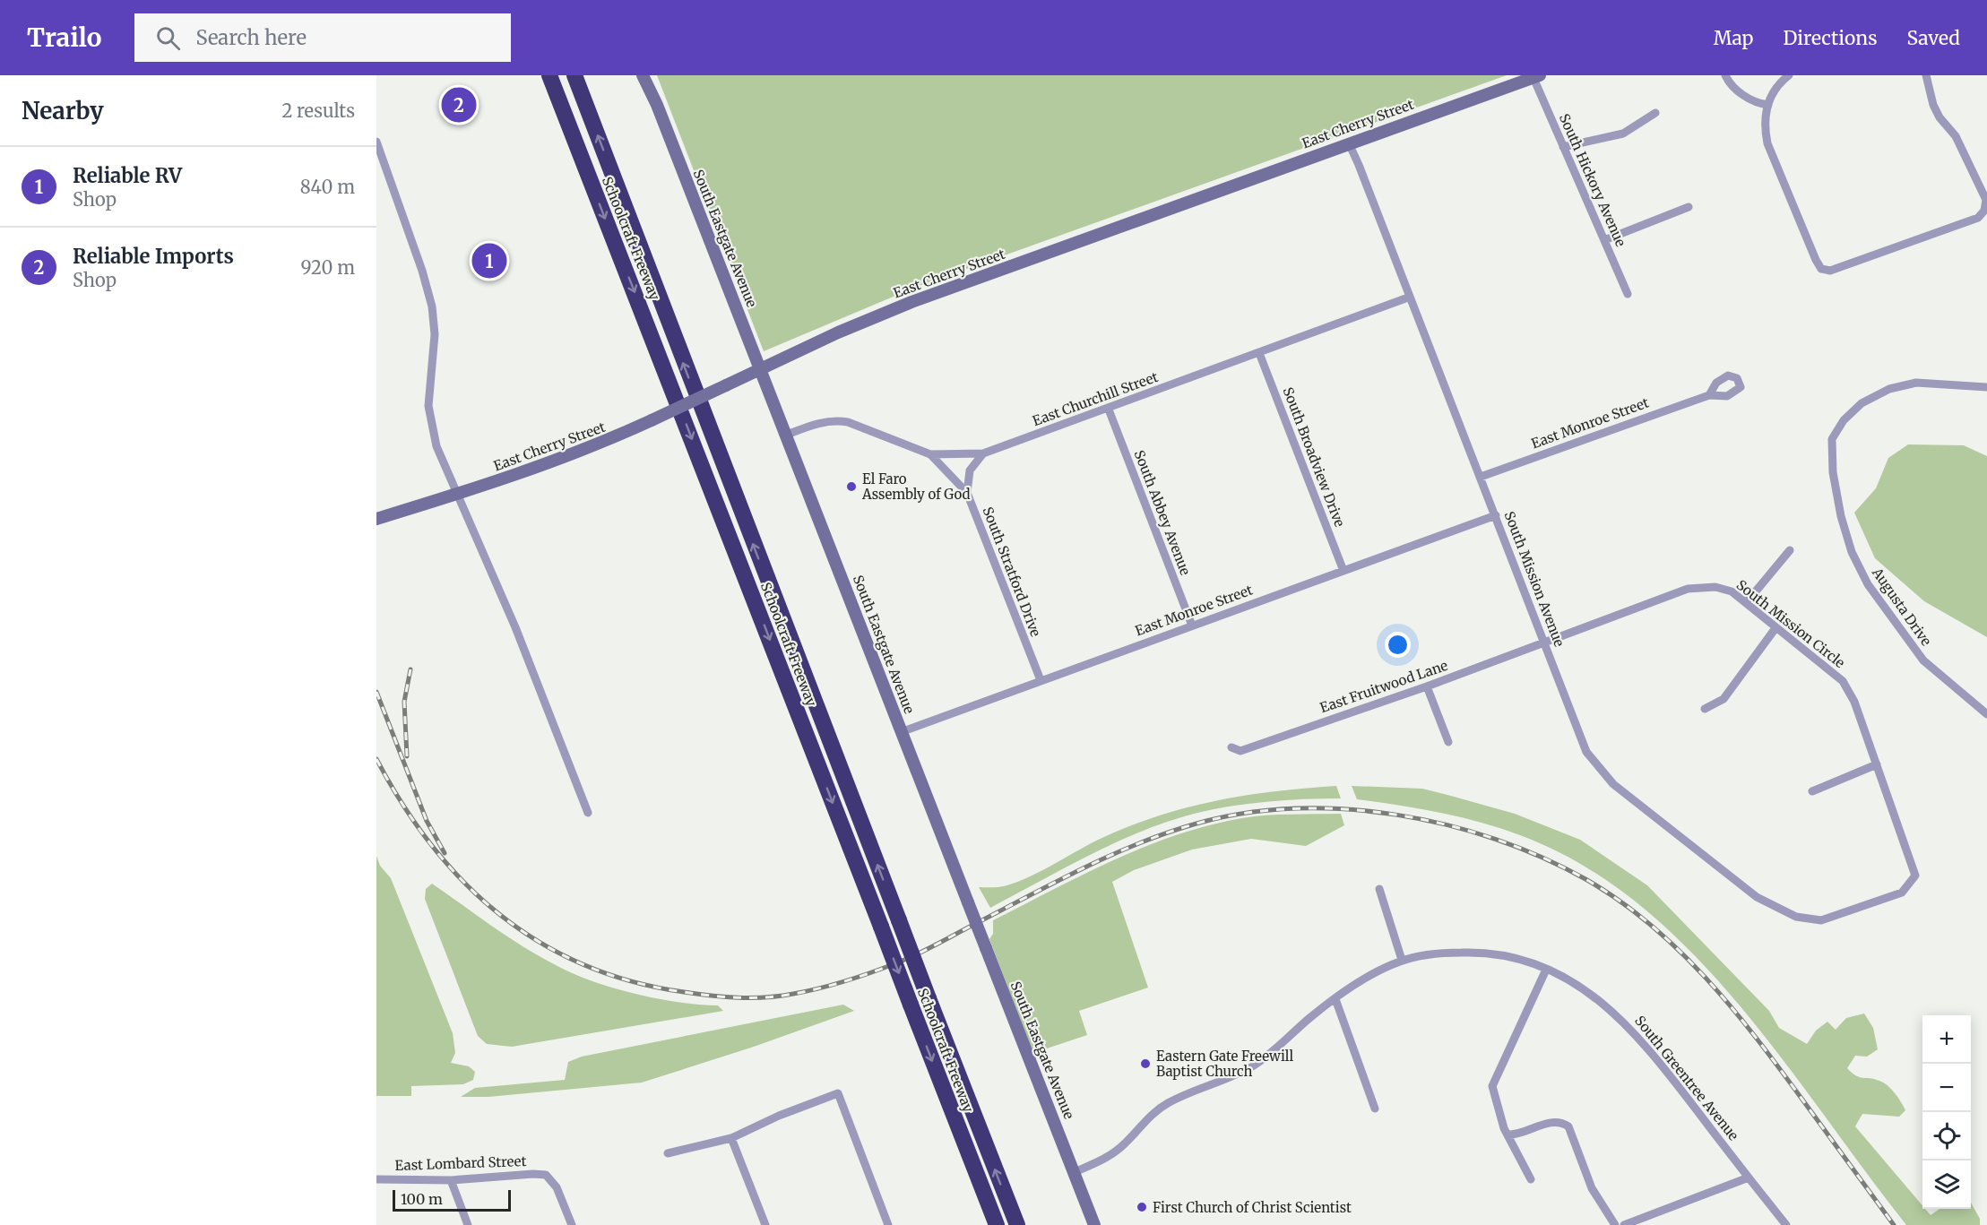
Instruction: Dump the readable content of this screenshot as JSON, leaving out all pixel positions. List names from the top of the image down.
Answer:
{
  "streets": {
    "highway": ["Schoolcraft Freeway"],
    "street": [
      "East Cherry Street",
      "South Hickory Avenue",
      "South Eastgate Avenue",
      "East Churchill Street",
      "East Monroe Street",
      "South Broadview Drive",
      "South Abbey Avenue",
      "South Stratford Drive",
      "South Mission Avenue",
      "Augusta Drive",
      "South Mission Circle",
      "East Fruitwood Lane",
      "South Greentree Avenue",
      "East Lombard Street"
    ]
  },
  "crossings": [
    ["East Cherry Street", "South Hickory Avenue"],
    ["East Cherry Street", "South Eastgate Avenue"],
    ["East Cherry Street", "South Mission Avenue"],
    ["South Eastgate Avenue", "East Churchill Street"],
    ["South Eastgate Avenue", "East Monroe Street"],
    ["East Churchill Street", "South Broadview Drive"],
    ["East Churchill Street", "South Abbey Avenue"],
    ["East Churchill Street", "South Stratford Drive"],
    ["East Churchill Street", "South Mission Avenue"],
    ["East Monroe Street", "South Broadview Drive"],
    ["East Monroe Street", "South Abbey Avenue"],
    ["East Monroe Street", "South Stratford Drive"],
    ["East Monroe Street", "South Mission Avenue"],
    ["South Mission Avenue", "South Mission Circle"],
    ["South Mission Avenue", "East Fruitwood Lane"],
    ["South Mission Circle", "East Fruitwood Lane"]
  ],
  "places": ["El Faro Assembly of God", "Eastern Gate Freewill Baptist Church", "First Church of Christ Scientist"],
  "scale_bar": "100 m",
  "page": {
    "header": "Trailo",
    "search": "Search here",
    "nav": ["Map", "Directions", "Saved"],
    "heading": ["Nearby", "2 results"],
    "pins": ["2", "1"],
    "list": [
      {
        "mark": "1",
        "name": "Reliable RV",
        "note": "Shop",
        "value": "840 m"
      },
      {
        "mark": "2",
        "name": "Reliable Imports",
        "note": "Shop",
        "value": "920 m"
      }
    ],
    "map_buttons": ["+", "−"],
    "scale": "100 m"
  }
}
